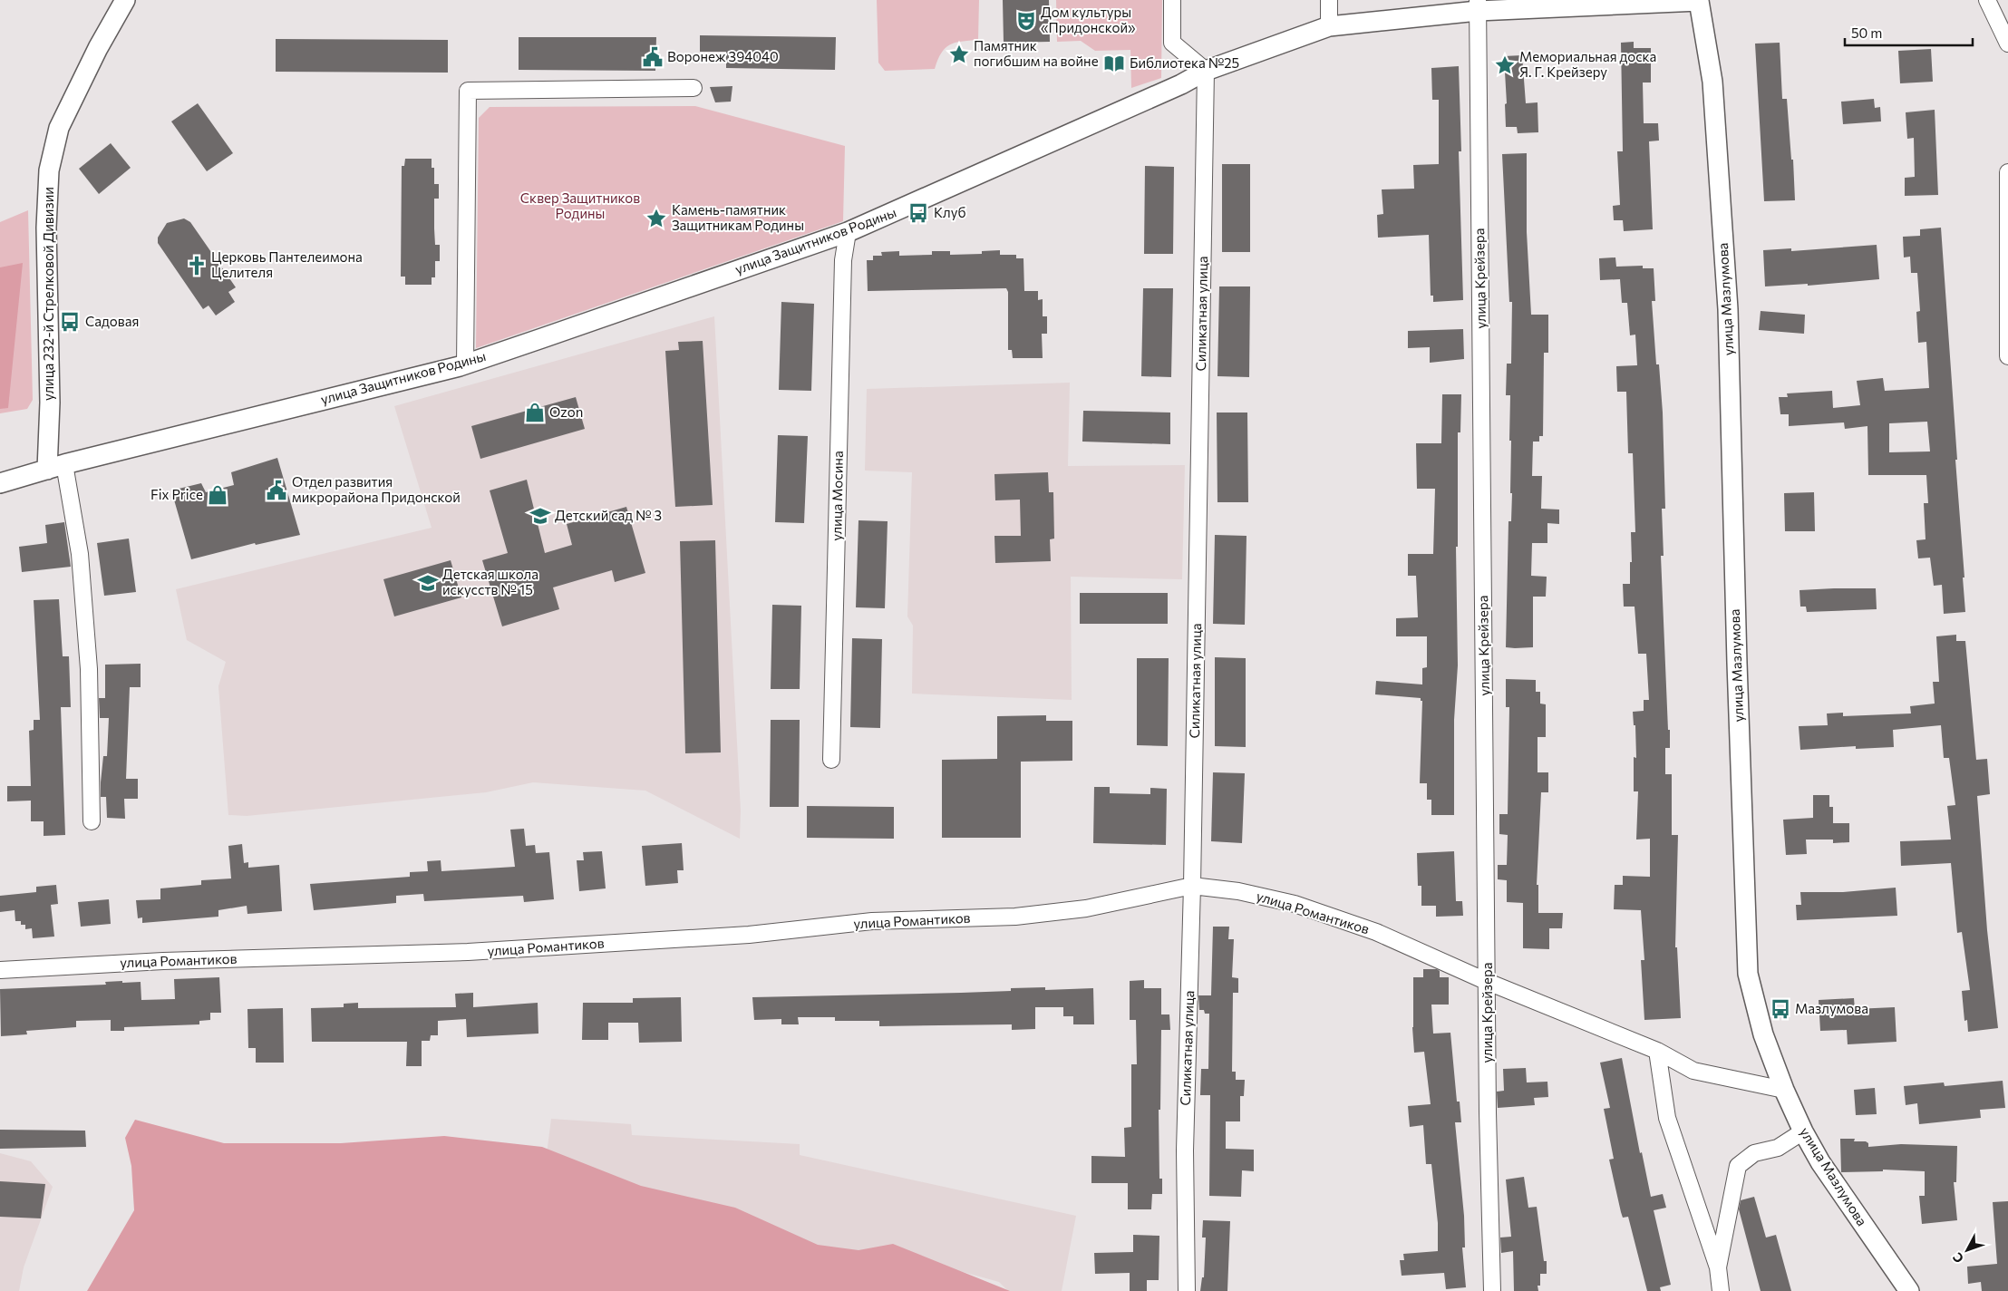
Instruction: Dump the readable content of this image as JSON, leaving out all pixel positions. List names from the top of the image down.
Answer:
{
  "streets": {
    "street": [
      "улица Защитников Родины",
      "улица Крейзера",
      "улица 232-й Стрелковой Дивизии",
      "улица Мазлумова",
      "Силикатная улица",
      "улица Мосина",
      "улица Романтиков"
    ]
  },
  "crossings": [
    ["улица Защитников Родины", "улица Крейзера"],
    ["улица Защитников Родины", "улица 232-й Стрелковой Дивизии"],
    ["улица Защитников Родины", "улица Мазлумова"],
    ["улица Защитников Родины", "Силикатная улица"],
    ["улица Защитников Родины", "улица Мосина"],
    ["улица Крейзера", "улица Романтиков"],
    ["улица Мазлумова", "улица Романтиков"],
    ["Силикатная улица", "улица Романтиков"]
  ],
  "parks": ["Сквер Защитников Родины"],
  "places": {
    "theatre": ["Дом культуры «Придонской»"],
    "place": ["Памятник погибшим на войне", "Мемориальная доска Я. Г. Крейзеру", "Камень-памятник Защитникам Родины"],
    "public building": ["Воронеж 394040", "Отдел развития микрорайона Придонской"],
    "library": ["Библиотека №25"],
    "bus stop": ["Клуб", "Садовая", "Мазлумова"],
    "church": ["Церковь Пантелеимона Целителя"],
    "shop": ["Ozon", "Fix Price"],
    "school or university": ["Детский сад № 3", "Детская школа искусств № 15"]
  },
  "scale_bar": "50 m",
  "north": "bottom left"
}
